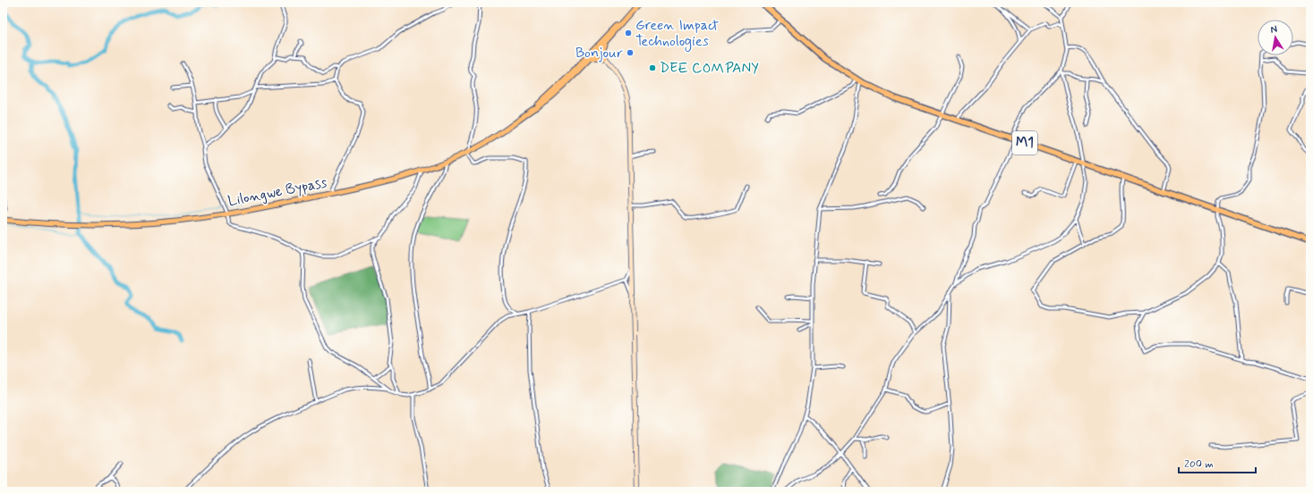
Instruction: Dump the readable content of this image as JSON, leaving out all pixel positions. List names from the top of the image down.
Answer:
{
  "streets": {
    "highway": ["M1"],
    "main road": ["Lilongwe Bypass"]
  },
  "places": ["Green Impact Technologies", "Bonjour", "DEE COMPANY"],
  "scale_bar": "200 m",
  "north": "top"
}
